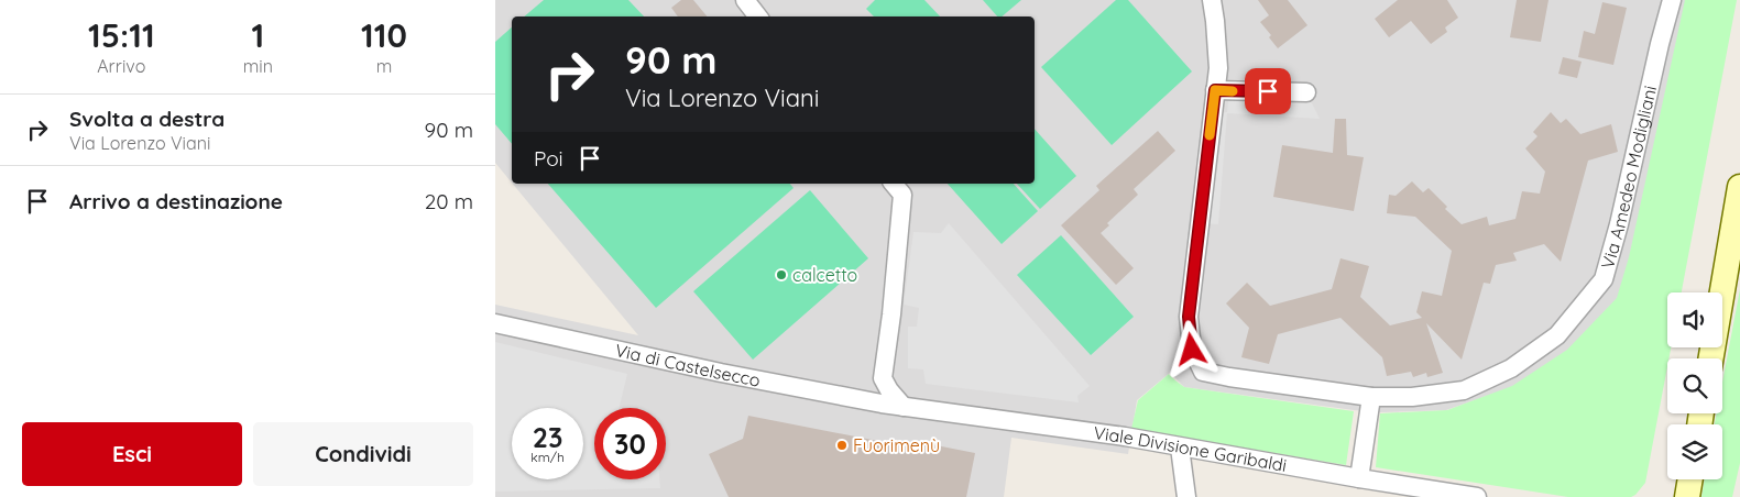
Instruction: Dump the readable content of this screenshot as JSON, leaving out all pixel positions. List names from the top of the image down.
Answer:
{
  "streets": {
    "street": ["Via Amedeo Modigliani", "Via di Castelsecco", "Viale Divisione Garibaldi"]
  },
  "crossings": [
    ["Via di Castelsecco", "Viale Divisione Garibaldi"]
  ],
  "places": ["calcetto", "Fuorimenù"],
  "page": {
    "eta": [
      "15:11",
      "Arrivo",
      "1",
      "min",
      "110",
      "m"
    ],
    "turn": ["90 m", "Via Lorenzo Viani"],
    "list": [
      {
        "name": "Svolta a destra",
        "note": "Via Lorenzo Viani",
        "value": "90 m"
      },
      {
        "name": "Arrivo a destinazione",
        "value": "20 m"
      }
    ],
    "then": "Poi",
    "speed": "23 km/h",
    "limit": "30",
    "buttons": ["Esci", "Condividi"]
  }
}
